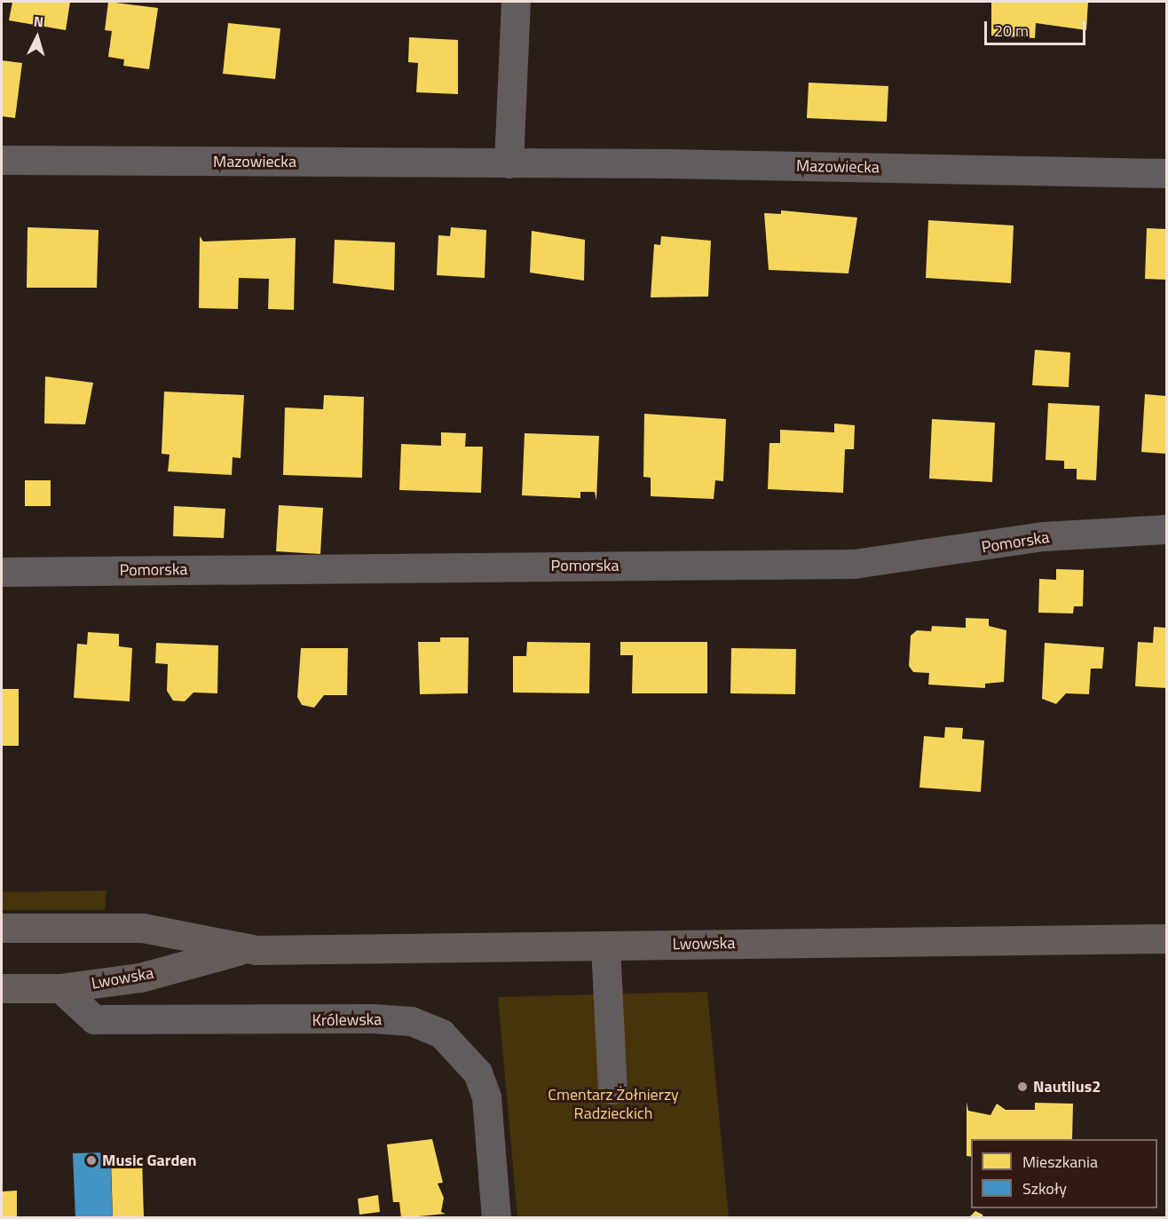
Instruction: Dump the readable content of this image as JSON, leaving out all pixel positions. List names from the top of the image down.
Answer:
{
  "streets": {
    "main road": ["Lwowska"],
    "street": ["Mazowiecka", "Pomorska", "Królewska"]
  },
  "crossings": [
    ["Lwowska", "Królewska"]
  ],
  "parks": ["Cmentarz Żołnierzy Radzieckich"],
  "places": ["Nautilus2", "Music Garden"],
  "legend": ["Mieszkania", "Szkoły"],
  "scale_bar": "20 m",
  "north": "top"
}
